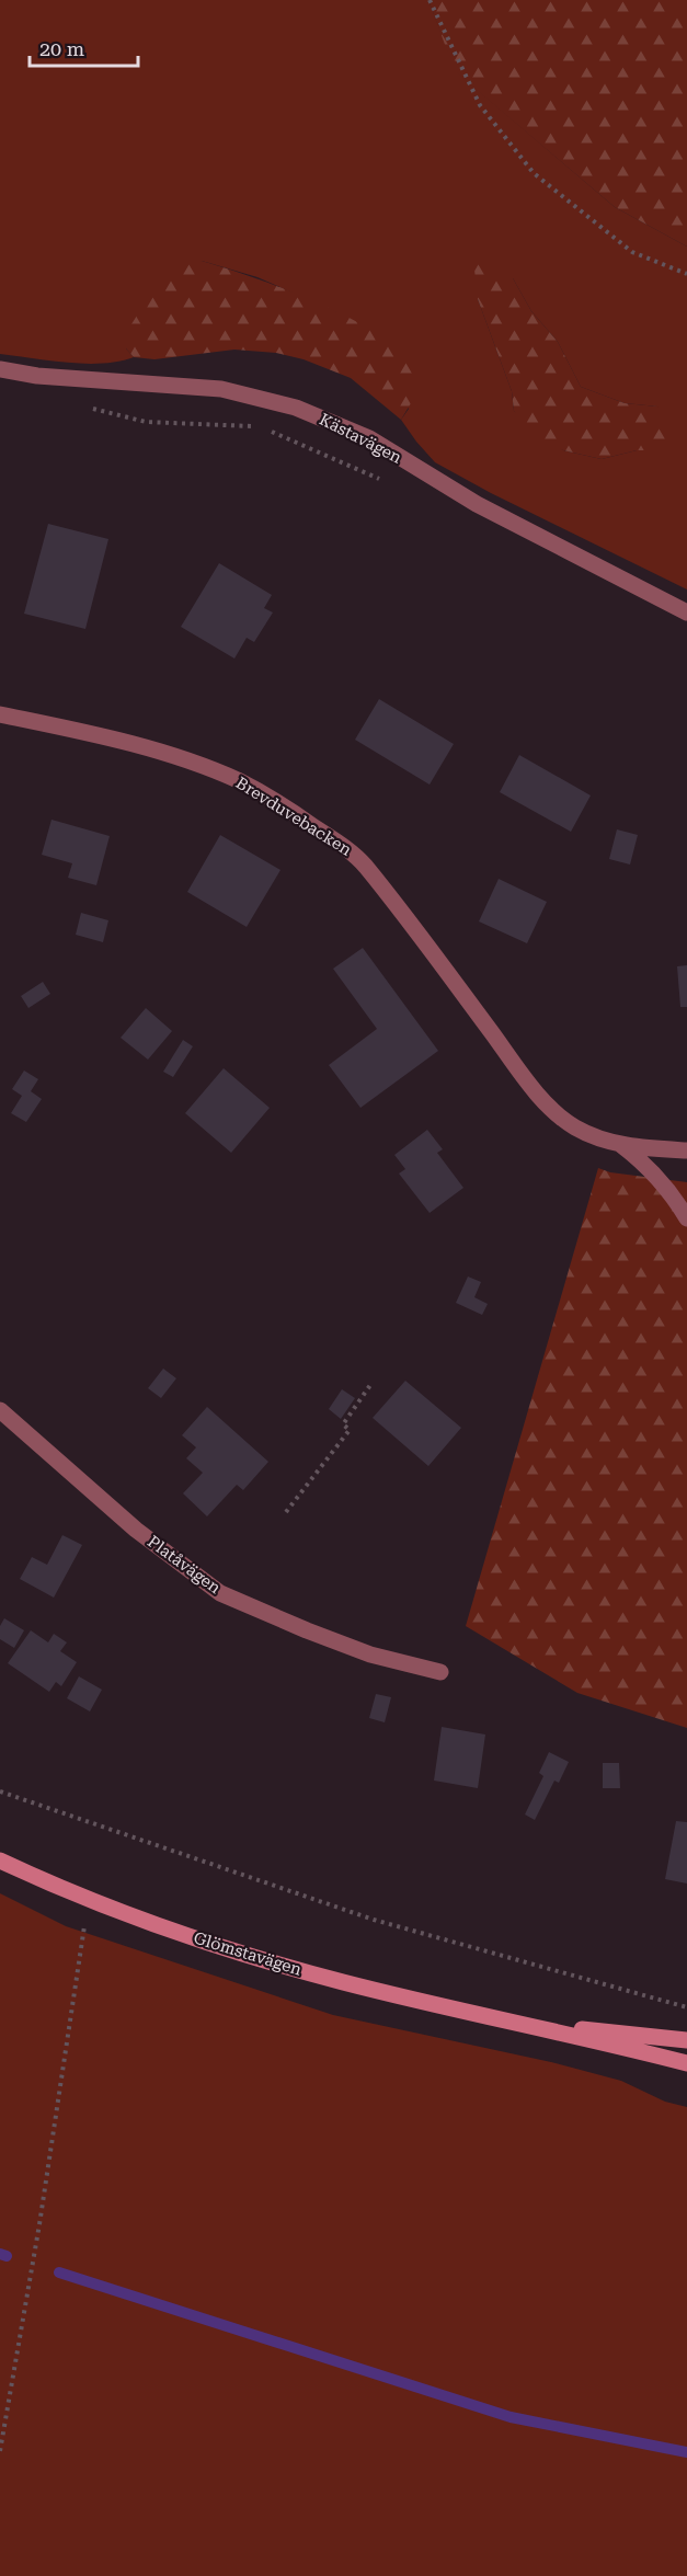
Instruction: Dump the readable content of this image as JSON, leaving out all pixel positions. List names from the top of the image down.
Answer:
{
  "streets": {
    "main road": ["Glömstavägen"],
    "street": ["Kästavägen", "Brevduvebacken", "Platåvägen"]
  },
  "scale_bar": "20 m"
}
